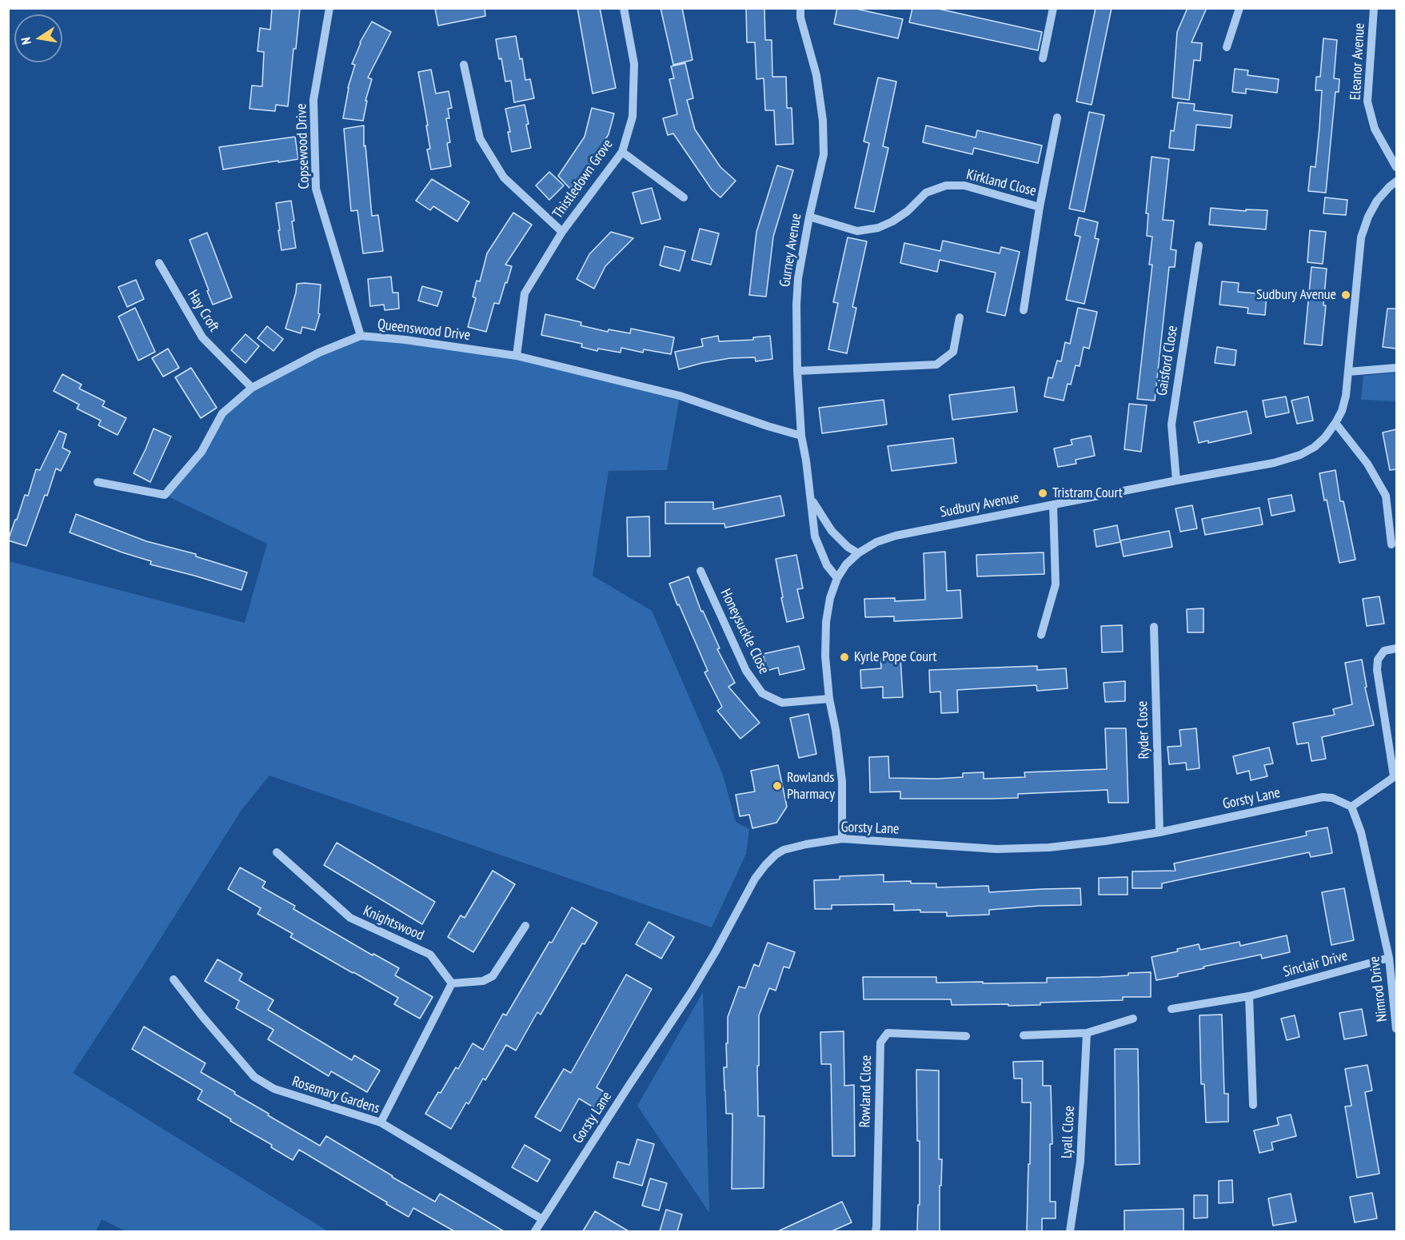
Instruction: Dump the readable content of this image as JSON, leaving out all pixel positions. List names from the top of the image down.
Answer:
{
  "streets": {
    "street": [
      "Eleanor Avenue",
      "Copsewood Drive",
      "Thistledown Grove",
      "Kirkland Close",
      "Gurney Avenue",
      "Hay Croft",
      "Queenswood Drive",
      "Gaisford Close",
      "Sudbury Avenue",
      "Honeysuckle Close",
      "Ryder Close",
      "Gorsty Lane",
      "Knightswood",
      "Sinclair Drive",
      "Nimrod Drive",
      "Rowland Close",
      "Rosemary Gardens",
      "Lyall Close"
    ]
  },
  "crossings": [
    ["Copsewood Drive", "Queenswood Drive"],
    ["Thistledown Grove", "Queenswood Drive"],
    ["Kirkland Close", "Gurney Avenue"],
    ["Gurney Avenue", "Queenswood Drive"],
    ["Gurney Avenue", "Sudbury Avenue"],
    ["Hay Croft", "Queenswood Drive"],
    ["Gaisford Close", "Sudbury Avenue"],
    ["Sudbury Avenue", "Honeysuckle Close"],
    ["Sudbury Avenue", "Gorsty Lane"],
    ["Ryder Close", "Gorsty Lane"],
    ["Gorsty Lane", "Nimrod Drive"],
    ["Gorsty Lane", "Rosemary Gardens"],
    ["Sinclair Drive", "Nimrod Drive"]
  ],
  "places": [
    "Sudbury Avenue",
    "Tristram Court",
    "Kyrle Pope Court",
    "Rowlands Pharmacy"
  ],
  "north": "left"
}
